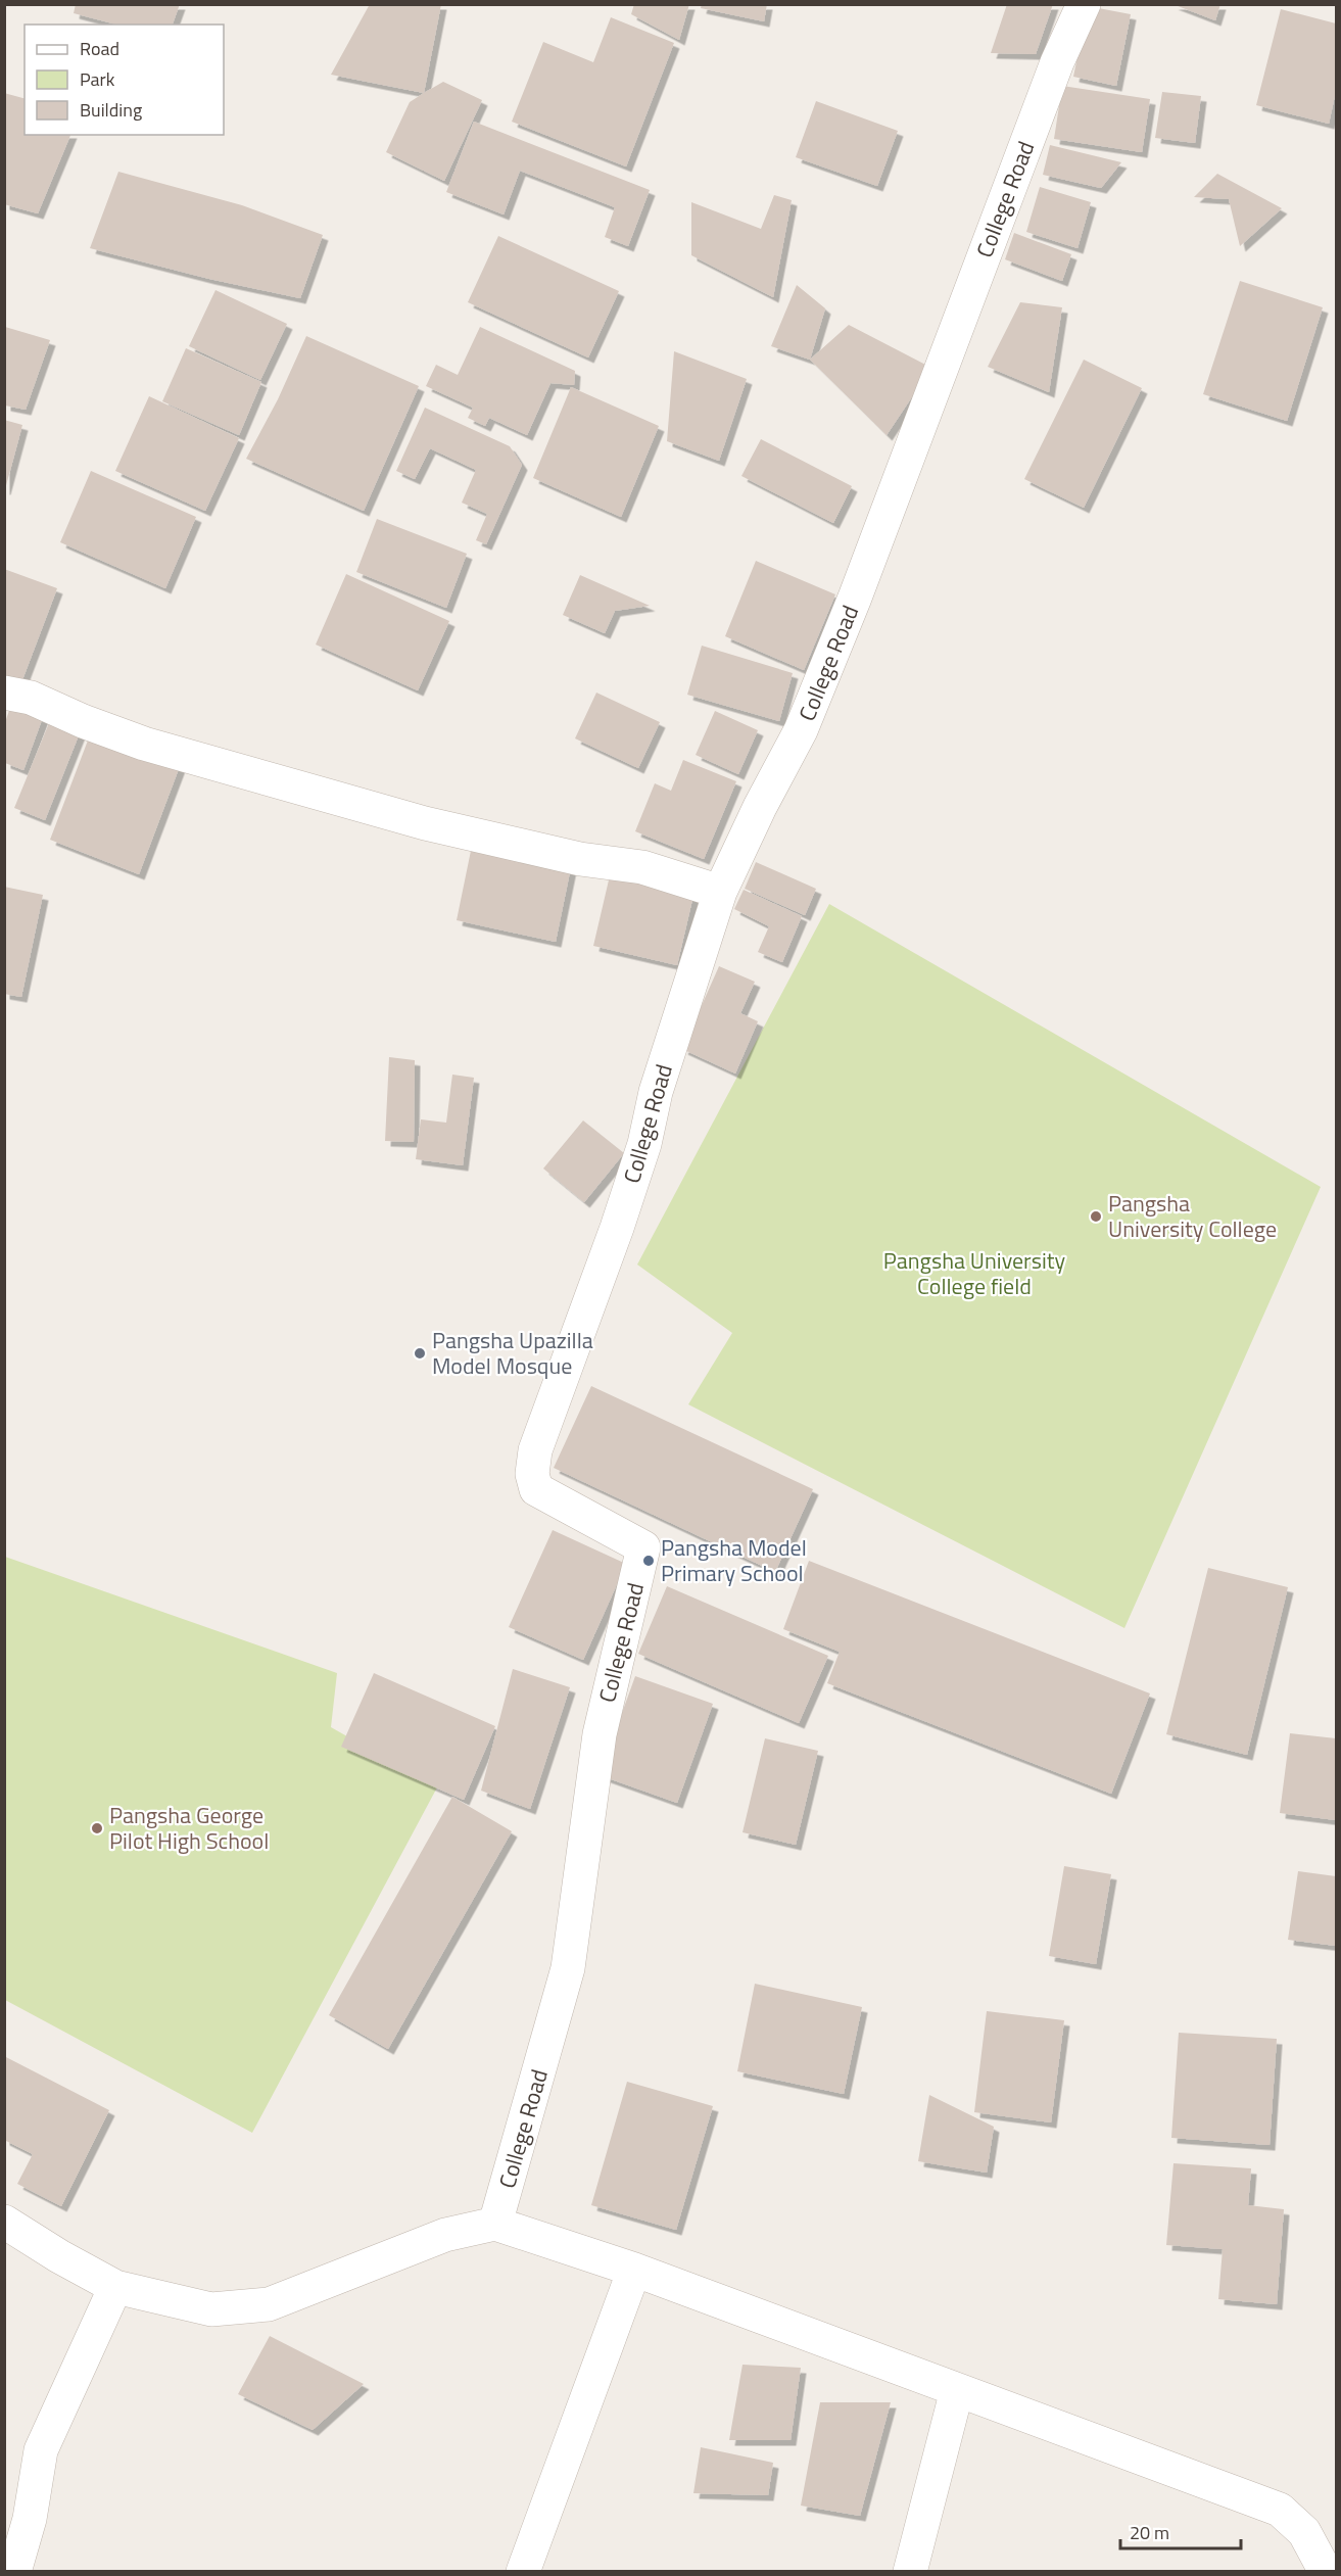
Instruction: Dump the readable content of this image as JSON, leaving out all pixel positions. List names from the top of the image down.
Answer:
{
  "streets": {
    "street": ["College Road"]
  },
  "parks": ["Pangsha University College field"],
  "places": [
    "Pangsha University College",
    "Pangsha Upazilla Model Mosque",
    "Pangsha Model Primary School",
    "Pangsha George Pilot High School"
  ],
  "legend": ["Road", "Park", "Building"],
  "scale_bar": "20 m"
}
